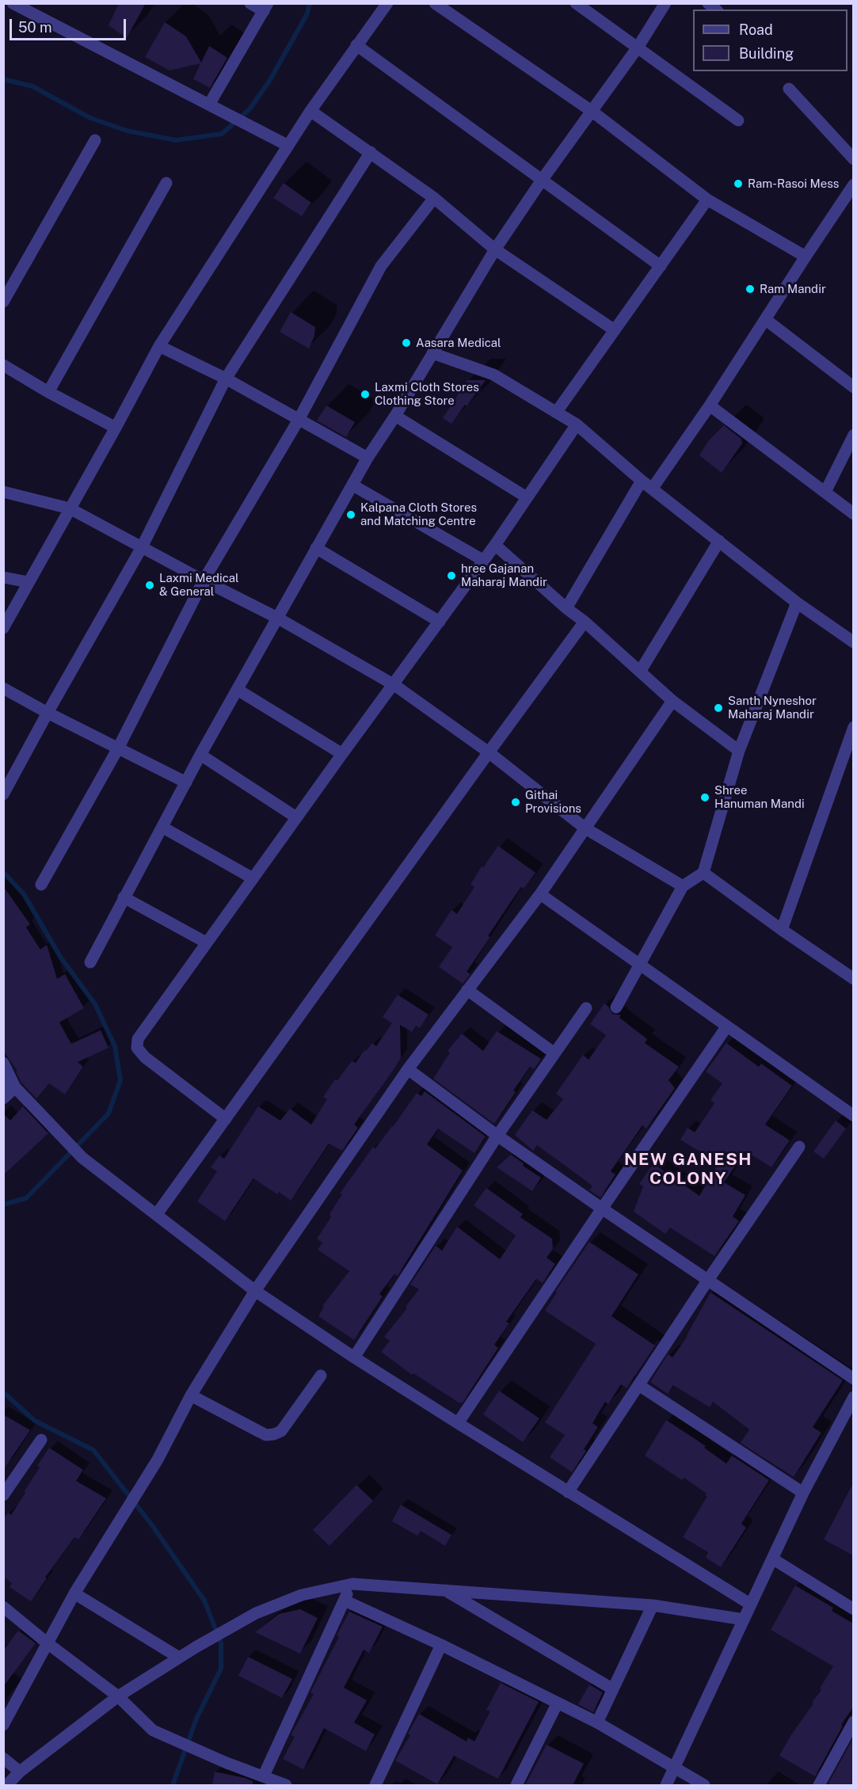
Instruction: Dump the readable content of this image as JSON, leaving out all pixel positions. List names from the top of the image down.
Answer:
{
  "districts": ["NEW GANESH COLONY"],
  "places": [
    "Ram-Rasoi Mess",
    "Ram Mandir",
    "Aasara Medical",
    "Laxmi Cloth Stores Clothing Store",
    "Kalpana Cloth Stores and Matching Centre",
    "hree Gajanan Maharaj Mandir",
    "Laxmi Medical & General",
    "Santh Nyneshor Maharaj Mandir",
    "Shree Hanuman Mandi",
    "Githai Provisions"
  ],
  "legend": ["Road", "Building"],
  "scale_bar": "50 m"
}
